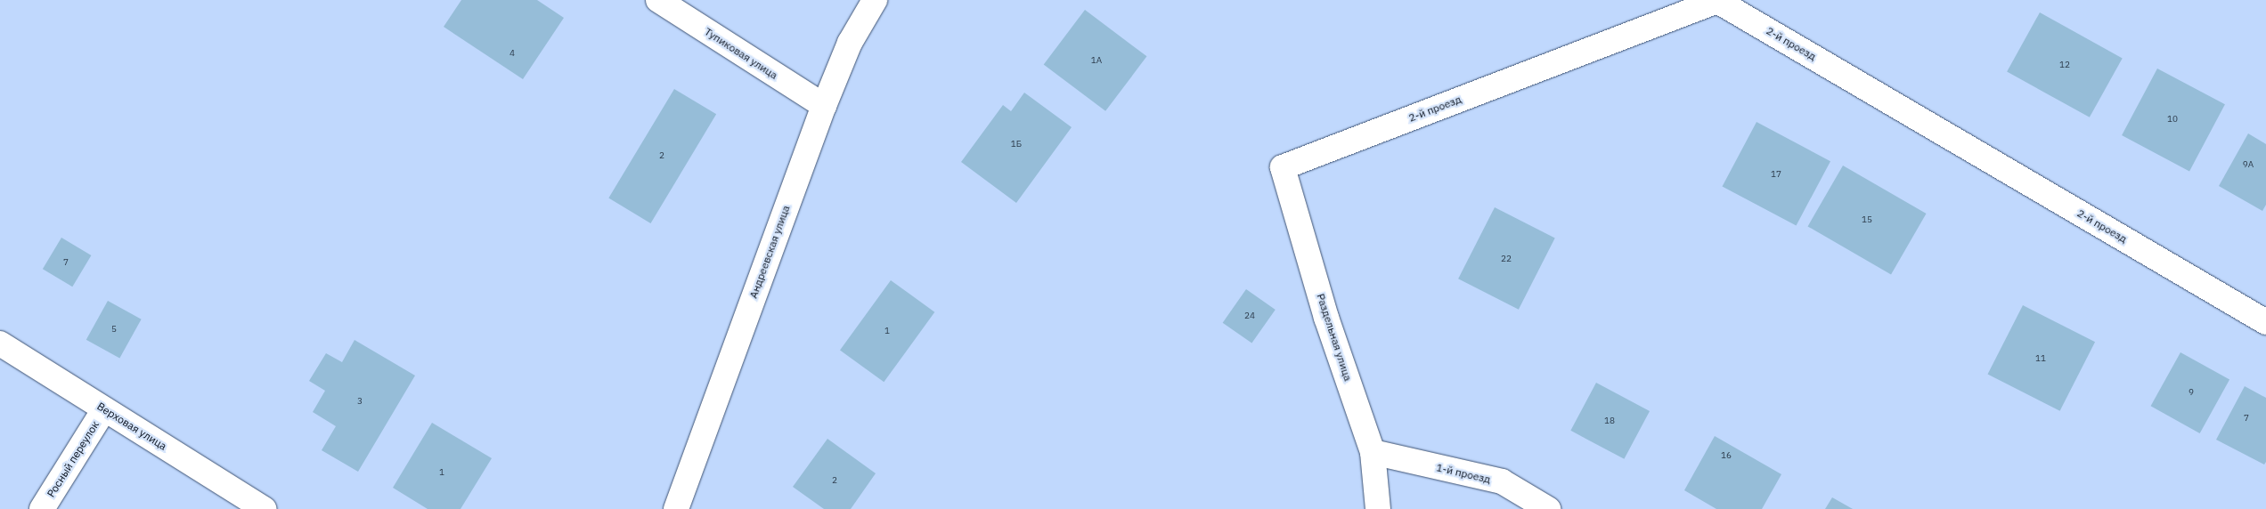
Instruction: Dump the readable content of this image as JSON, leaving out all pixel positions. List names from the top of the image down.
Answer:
{
  "streets": {
    "street": [
      "2-й проезд",
      "Тупиковая улица",
      "Андреевская улица",
      "Раздельная улица",
      "Верховая улица",
      "Росный переулок",
      "1-й проезд"
    ]
  },
  "crossings": [
    ["2-й проезд", "Раздельная улица"],
    ["Тупиковая улица", "Андреевская улица"],
    ["Раздельная улица", "1-й проезд"],
    ["Верховая улица", "Росный переулок"]
  ],
  "house_numbers": [
    "4",
    "1А",
    "12",
    "10",
    "1Б",
    "2",
    "9А",
    "17",
    "15",
    "22",
    "7",
    "24",
    "5",
    "1",
    "11",
    "9",
    "3",
    "7",
    "18",
    "16",
    "1",
    "2"
  ]
}
